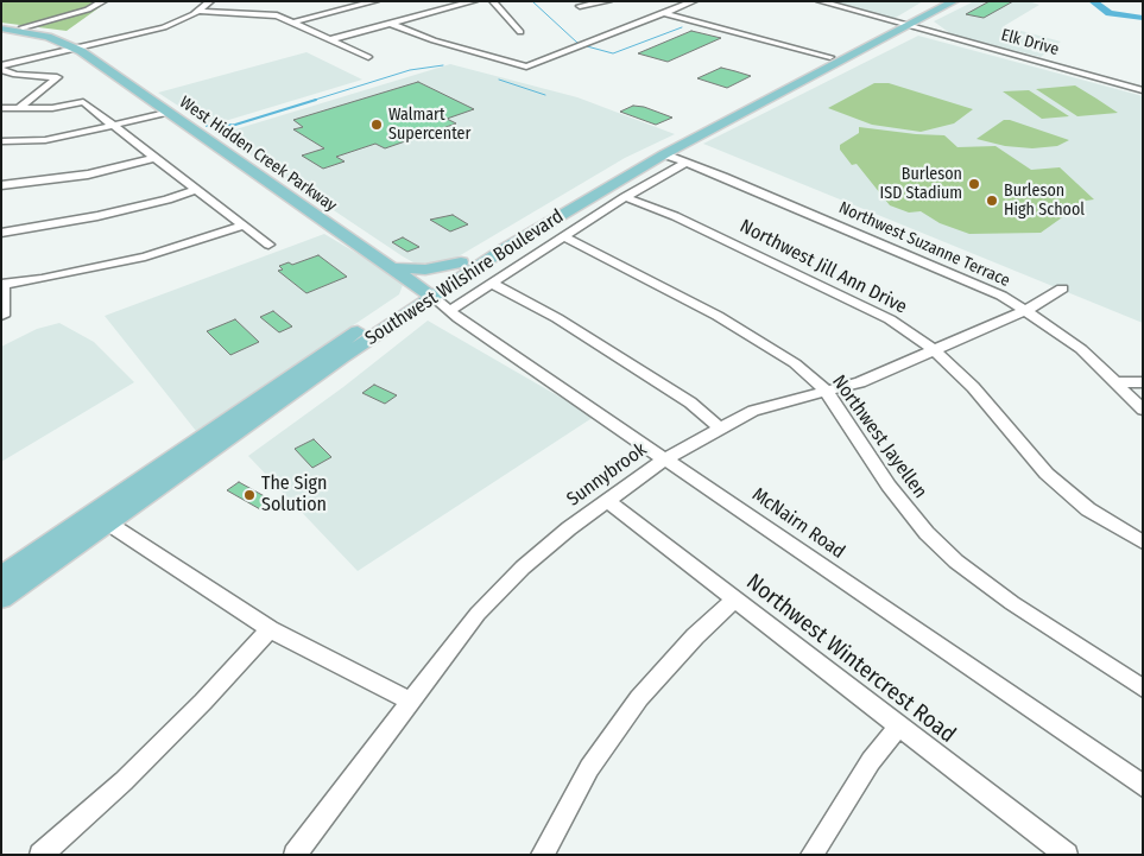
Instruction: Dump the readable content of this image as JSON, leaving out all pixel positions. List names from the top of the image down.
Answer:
{
  "streets": {
    "main road": ["West Hidden Creek Parkway", "Southwest Wilshire Boulevard"],
    "street": [
      "Elk Drive",
      "Northwest Suzanne Terrace",
      "Northwest Jill Ann Drive",
      "Northwest Jayellen",
      "Sunnybrook",
      "McNairn Road",
      "Northwest Wintercrest Road"
    ]
  },
  "crossings": [
    ["Elk Drive", "Southwest Wilshire Boulevard"],
    ["West Hidden Creek Parkway", "Southwest Wilshire Boulevard"],
    ["West Hidden Creek Parkway", "McNairn Road"],
    ["Northwest Suzanne Terrace", "Southwest Wilshire Boulevard"],
    ["Northwest Suzanne Terrace", "Sunnybrook"],
    ["Northwest Jill Ann Drive", "Sunnybrook"],
    ["Southwest Wilshire Boulevard", "McNairn Road"],
    ["Northwest Jayellen", "Sunnybrook"],
    ["Sunnybrook", "McNairn Road"],
    ["Sunnybrook", "Northwest Wintercrest Road"]
  ],
  "places": [
    "Walmart Supercenter",
    "Burleson ISD Stadium",
    "Burleson High School",
    "The Sign Solution"
  ]
}
